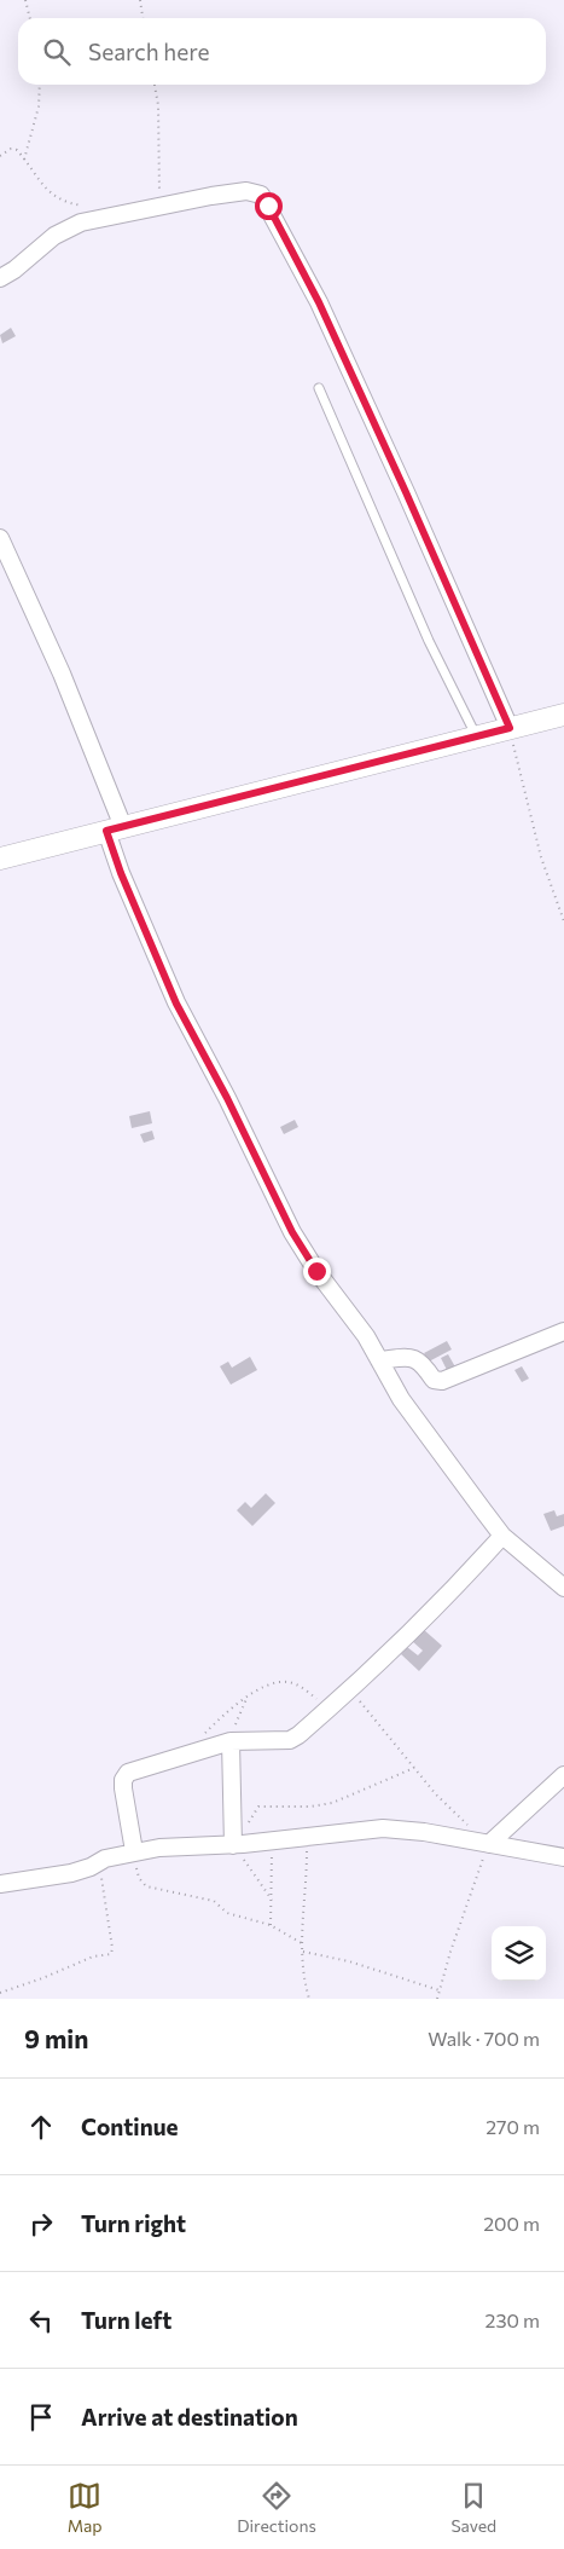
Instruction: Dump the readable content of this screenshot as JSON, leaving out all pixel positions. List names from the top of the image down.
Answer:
{
  "page": {
    "search": "Search here",
    "heading": ["9 min", "Walk · 700 m"],
    "list": [
      ["Continue", "270 m"],
      ["Turn right", "200 m"],
      ["Turn left", "230 m"],
      "Arrive at destination"
    ],
    "nav": ["Map", "Directions", "Saved"]
  }
}
